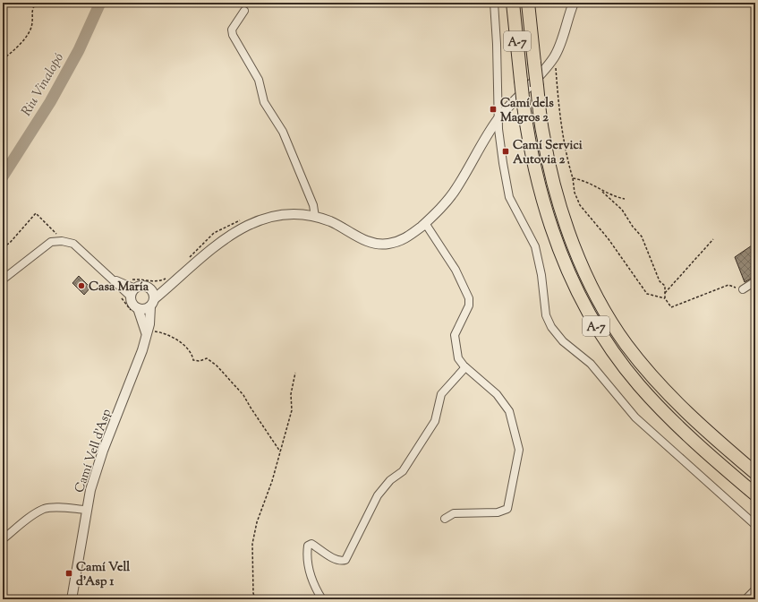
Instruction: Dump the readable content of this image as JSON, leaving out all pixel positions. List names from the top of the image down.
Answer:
{
  "streets": {
    "highway": ["A-7"],
    "street": ["Camí Vell d'Asp"]
  },
  "water": ["Riu Vinalopó"],
  "places": {
    "transit": ["Camí dels Magros 2", "Camí Servici Autovia 2", "Camí Vell d'Asp 1"],
    "other": ["Casa María"]
  }
}
